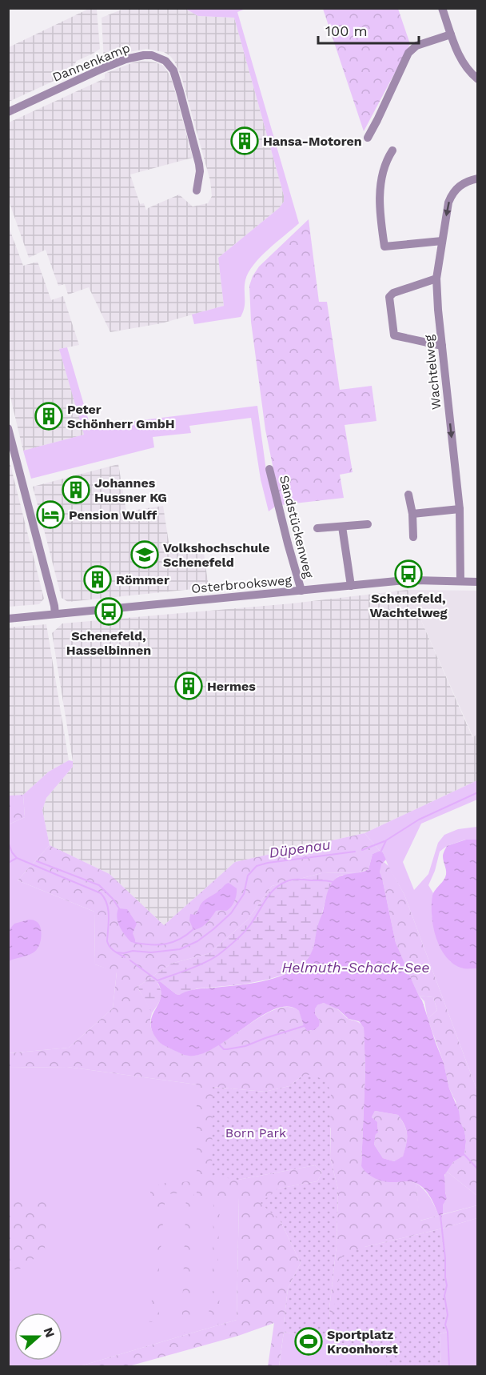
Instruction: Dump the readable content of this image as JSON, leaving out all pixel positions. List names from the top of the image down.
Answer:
{
  "streets": {
    "street": [
      "Dannenkamp",
      "Wachtelweg",
      "Sandstückenweg",
      "Osterbrooksweg"
    ]
  },
  "crossings": [
    ["Wachtelweg", "Osterbrooksweg"],
    ["Sandstückenweg", "Osterbrooksweg"]
  ],
  "one_way": ["Wachtelweg"],
  "water": ["Düpenau", "Helmuth-Schack-See"],
  "parks": ["Born Park"],
  "places": {
    "building": [
      "Hansa-Motoren",
      "Peter Schönherr GmbH",
      "Johannes Hussner KG",
      "Römmer",
      "Hermes"
    ],
    "hotel": ["Pension Wulff"],
    "school or university": ["Volkshochschule Schenefeld"],
    "bus stop": ["Schenefeld, Wachtelweg", "Schenefeld, Hasselbinnen"],
    "sports": ["Sportplatz Kroonhorst"]
  },
  "scale_bar": "100 m",
  "north": "right"
}
